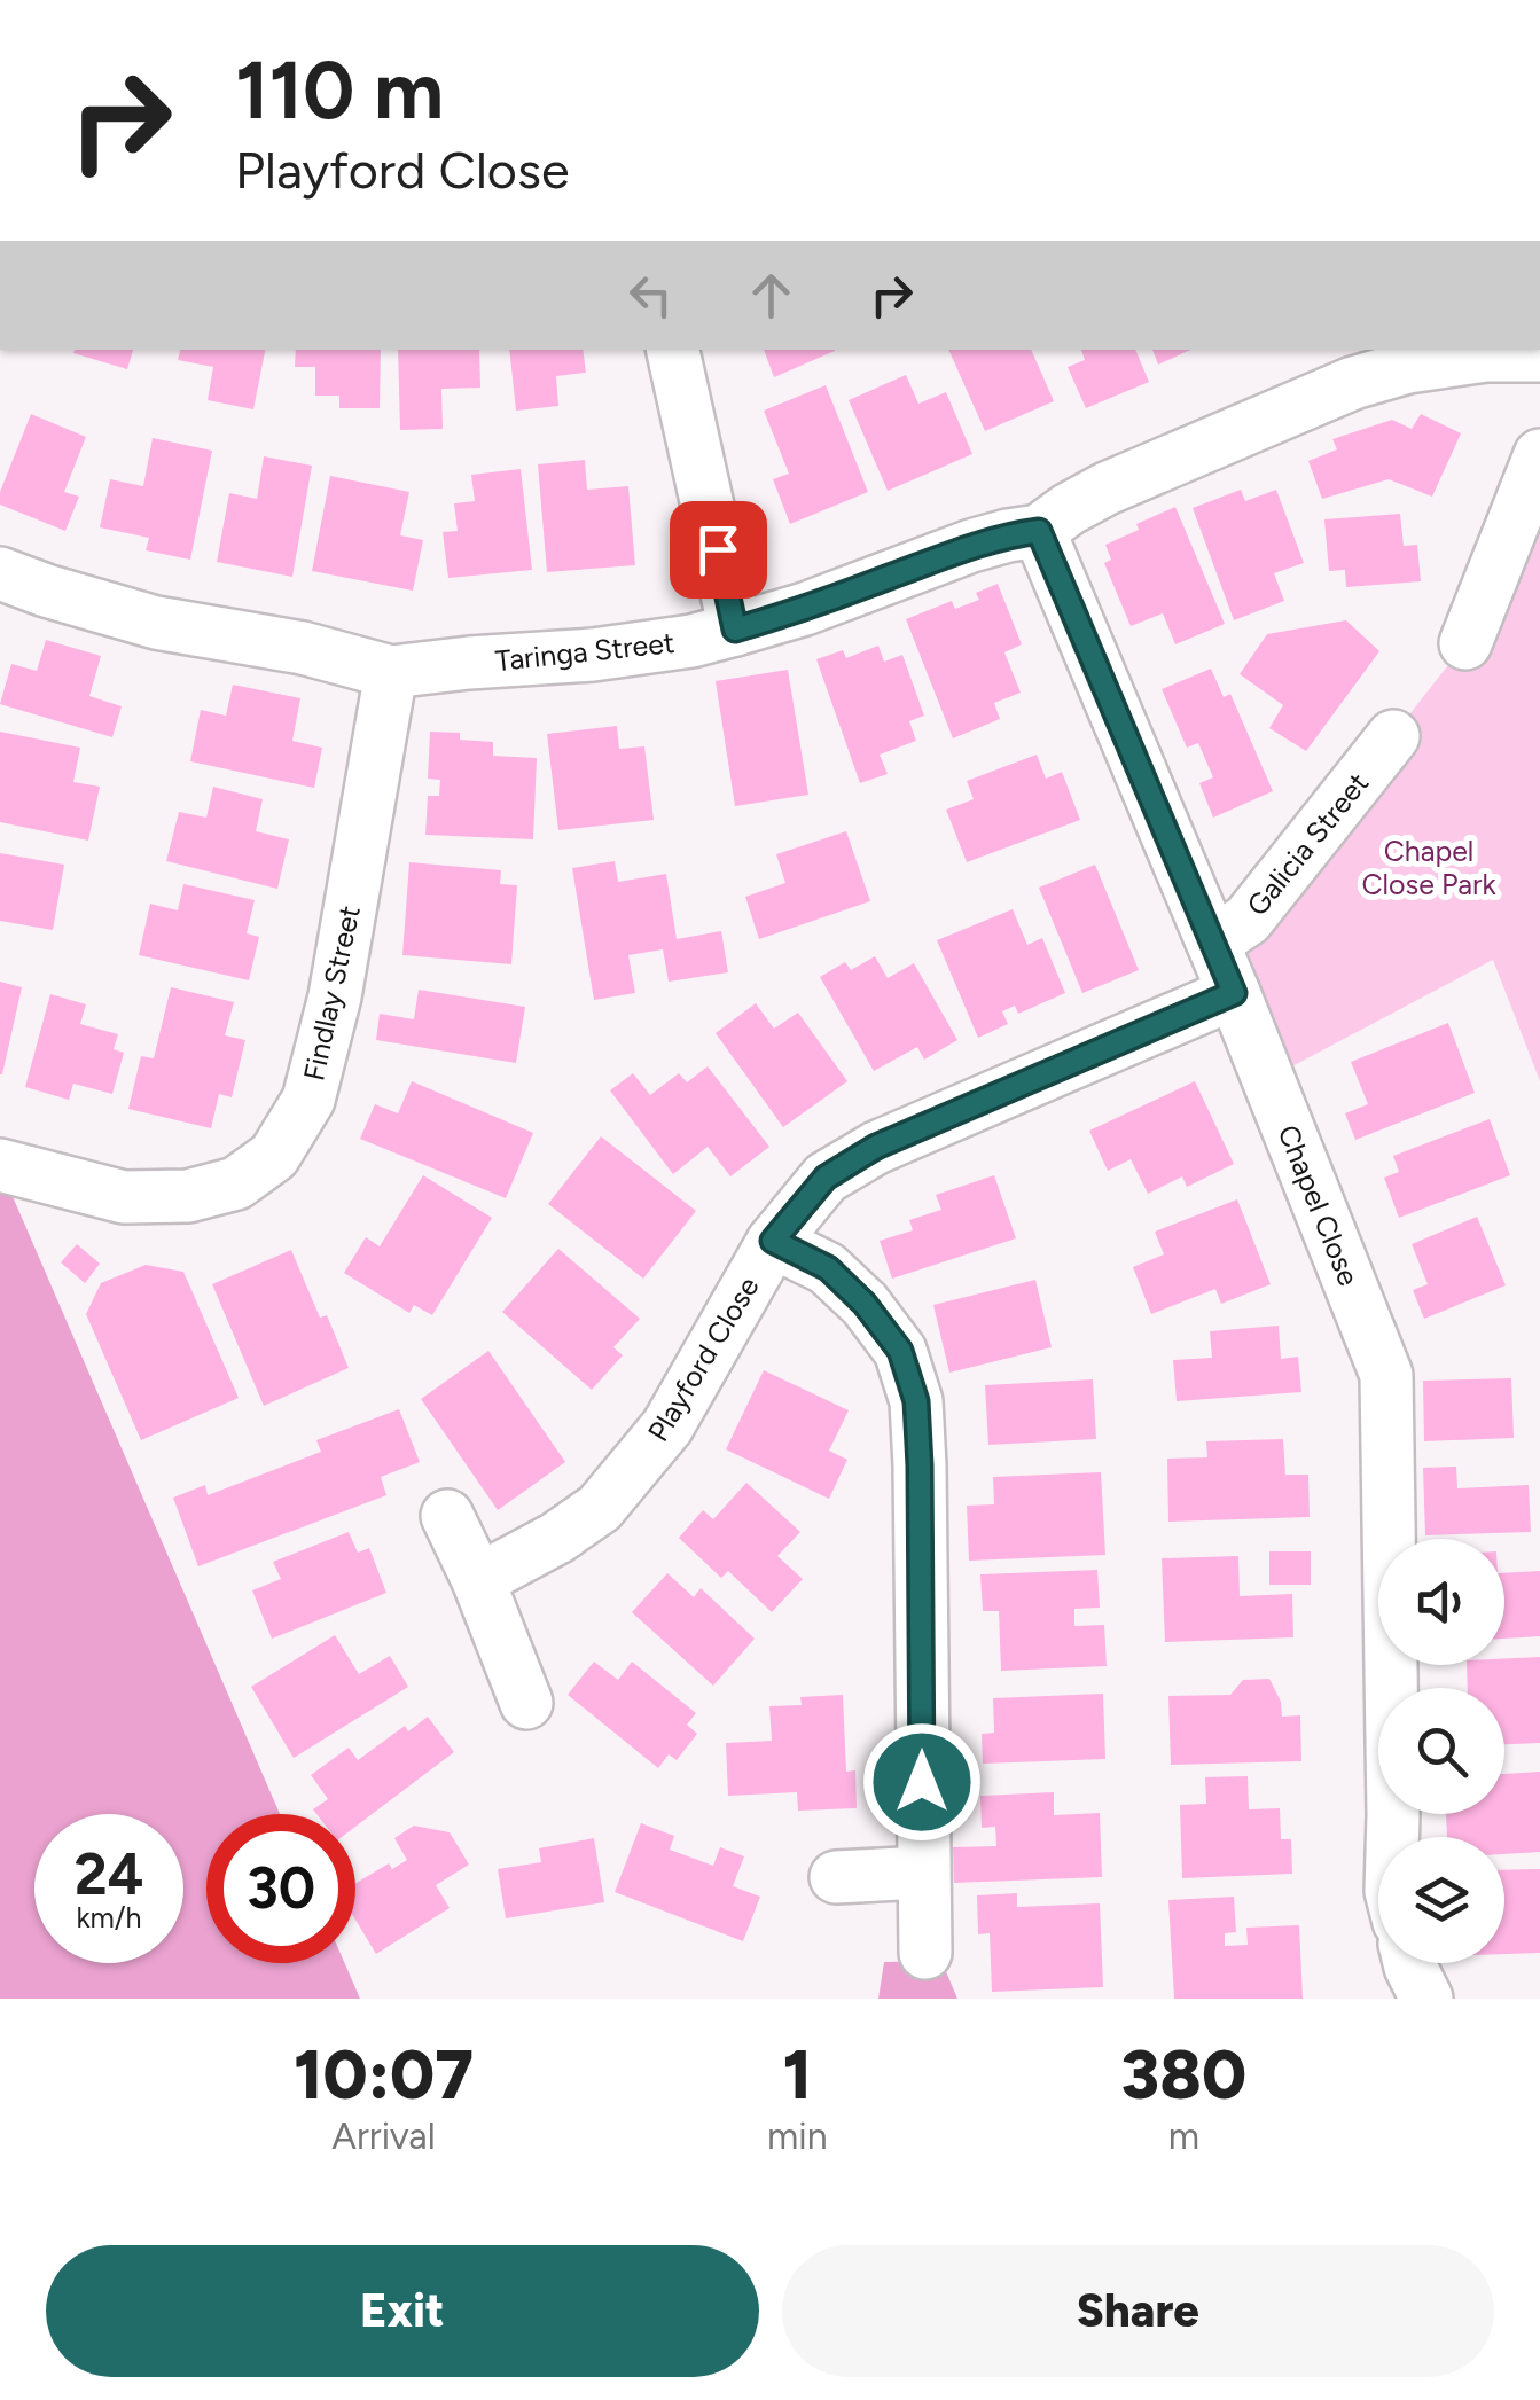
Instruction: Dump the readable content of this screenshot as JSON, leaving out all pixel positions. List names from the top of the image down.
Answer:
{
  "streets": {
    "street": [
      "Taringa Street",
      "Galicia Street",
      "Findlay Street",
      "Chapel Close",
      "Playford Close"
    ]
  },
  "crossings": [
    ["Taringa Street", "Findlay Street"],
    ["Taringa Street", "Chapel Close"],
    ["Galicia Street", "Chapel Close"],
    ["Chapel Close", "Playford Close"]
  ],
  "parks": ["Chapel Close Park"],
  "page": {
    "turn": ["110 m", "Playford Close"],
    "speed": "24 km/h",
    "limit": "30",
    "eta": [
      "10:07",
      "Arrival",
      "1",
      "min",
      "380",
      "m"
    ],
    "buttons": ["Exit", "Share"]
  }
}
